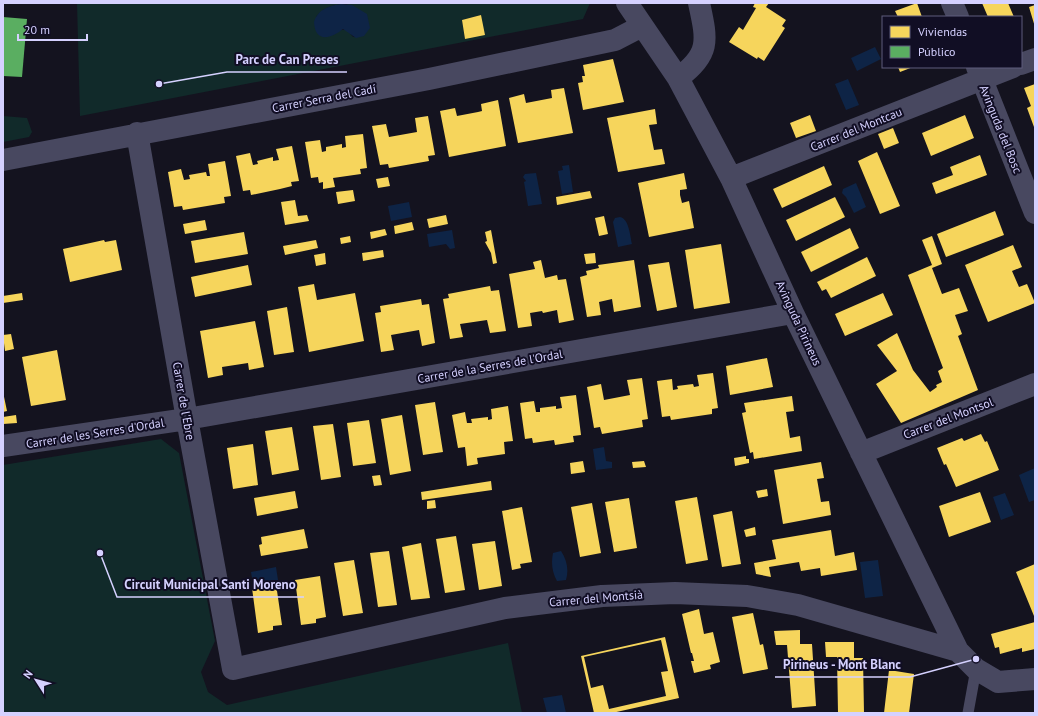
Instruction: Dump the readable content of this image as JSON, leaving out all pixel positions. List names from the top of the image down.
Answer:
{
  "streets": {
    "street": [
      "Carrer Serra del Cadí",
      "Carrer del Montcau",
      "Avinguda del Bosc",
      "Avinguda Pirineus",
      "Carrer de la Serres de l'Ordal",
      "Carrer de l'Ebre",
      "Carrer del Montsol",
      "Carrer de les Serres d'Ordal",
      "Carrer del Montsià"
    ]
  },
  "crossings": [
    ["Carrer Serra del Cadí", "Avinguda Pirineus"],
    ["Carrer Serra del Cadí", "Carrer de l'Ebre"],
    ["Carrer del Montcau", "Avinguda del Bosc"],
    ["Carrer del Montcau", "Avinguda Pirineus"],
    ["Avinguda Pirineus", "Carrer de la Serres de l'Ordal"],
    ["Avinguda Pirineus", "Carrer del Montsol"],
    ["Avinguda Pirineus", "Carrer del Montsià"],
    ["Carrer de la Serres de l'Ordal", "Carrer de l'Ebre"],
    ["Carrer de la Serres de l'Ordal", "Carrer de les Serres d'Ordal"],
    ["Carrer de l'Ebre", "Carrer de les Serres d'Ordal"],
    ["Carrer de l'Ebre", "Carrer del Montsià"]
  ],
  "places": ["Parc de Can Preses", "Circuit Municipal Santi Moreno", "Pirineus - Mont Blanc"],
  "legend": ["Viviendas", "Público"],
  "scale_bar": "20 m",
  "north": "top left"
}
